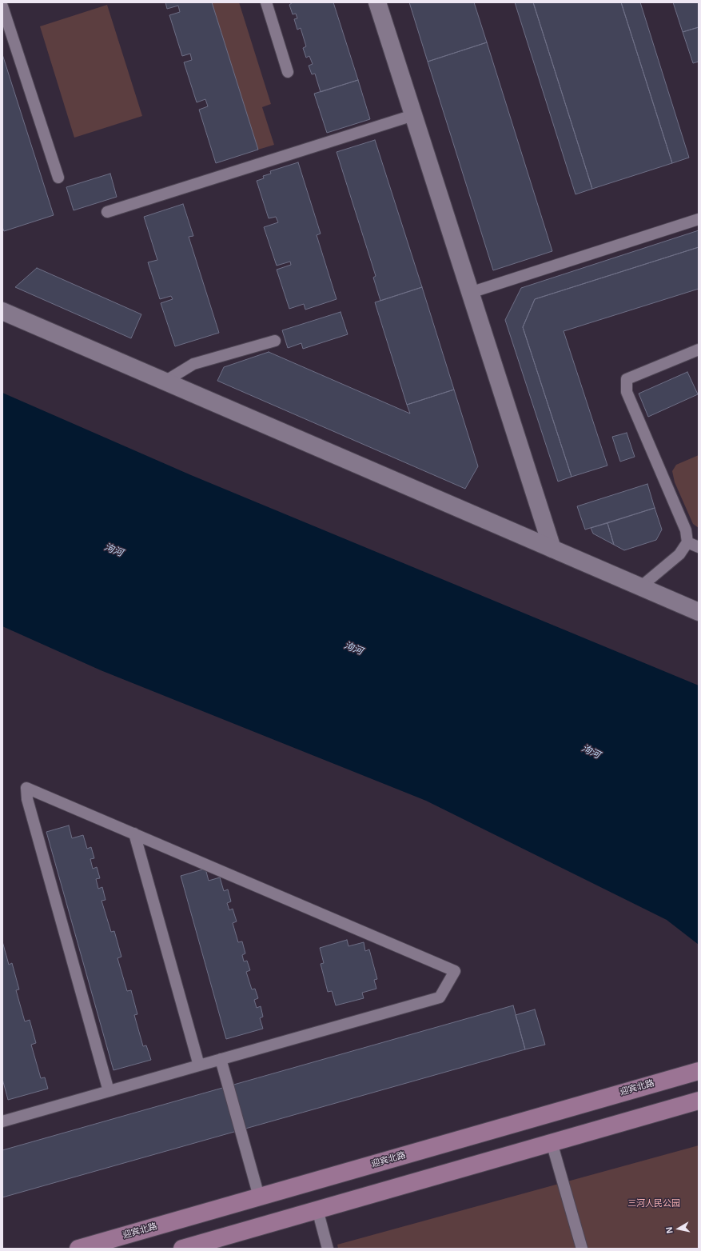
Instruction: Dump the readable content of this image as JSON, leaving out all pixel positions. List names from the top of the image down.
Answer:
{
  "streets": {
    "main road": ["迎宾北路"]
  },
  "water": ["泃河"],
  "parks": ["三河人民公园"],
  "north": "left"
}
